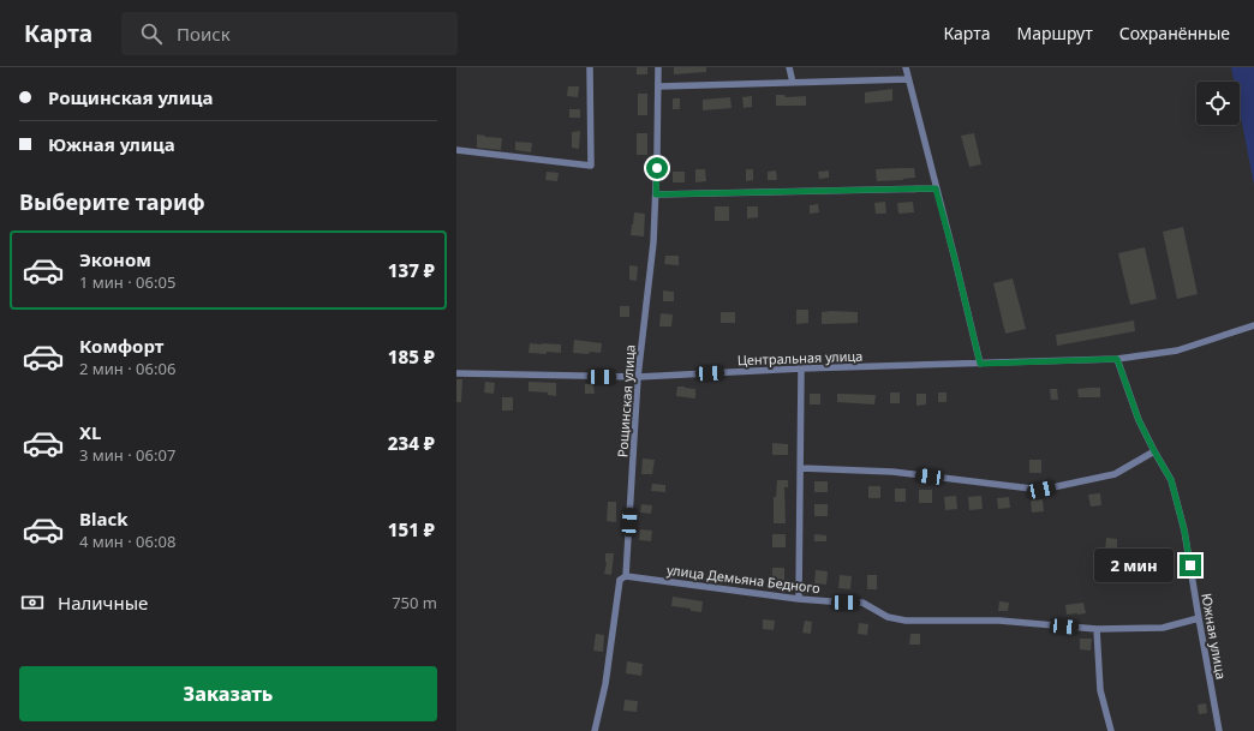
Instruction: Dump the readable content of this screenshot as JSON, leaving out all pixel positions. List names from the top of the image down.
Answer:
{
  "streets": {
    "street": [
      "Центральная улица",
      "Рощинская улица",
      "улица Демьяна Бедного",
      "Южная улица"
    ]
  },
  "crossings": [
    ["Центральная улица", "Рощинская улица"],
    ["Центральная улица", "Южная улица"],
    ["Рощинская улица", "улица Демьяна Бедного"],
    ["улица Демьяна Бедного", "Южная улица"]
  ],
  "page": {
    "header": "Карта",
    "search": "Поиск",
    "nav": ["Карта", "Маршрут", "Сохранённые"],
    "banner": ["Рощинская улица", "Южная улица"],
    "heading": "Выберите тариф",
    "list": [
      {
        "name": "Эконом",
        "note": "1 мин · 06:05",
        "value": "137 ₽"
      },
      {
        "name": "Комфорт",
        "note": "2 мин · 06:06",
        "value": "185 ₽"
      },
      {
        "name": "XL",
        "note": "3 мин · 06:07",
        "value": "234 ₽"
      },
      {
        "name": "Black",
        "note": "4 мин · 06:08",
        "value": "151 ₽"
      }
    ],
    "bubble": "2 мин",
    "pay": ["Наличные", "750 m"],
    "buttons": "Заказать"
  }
}
